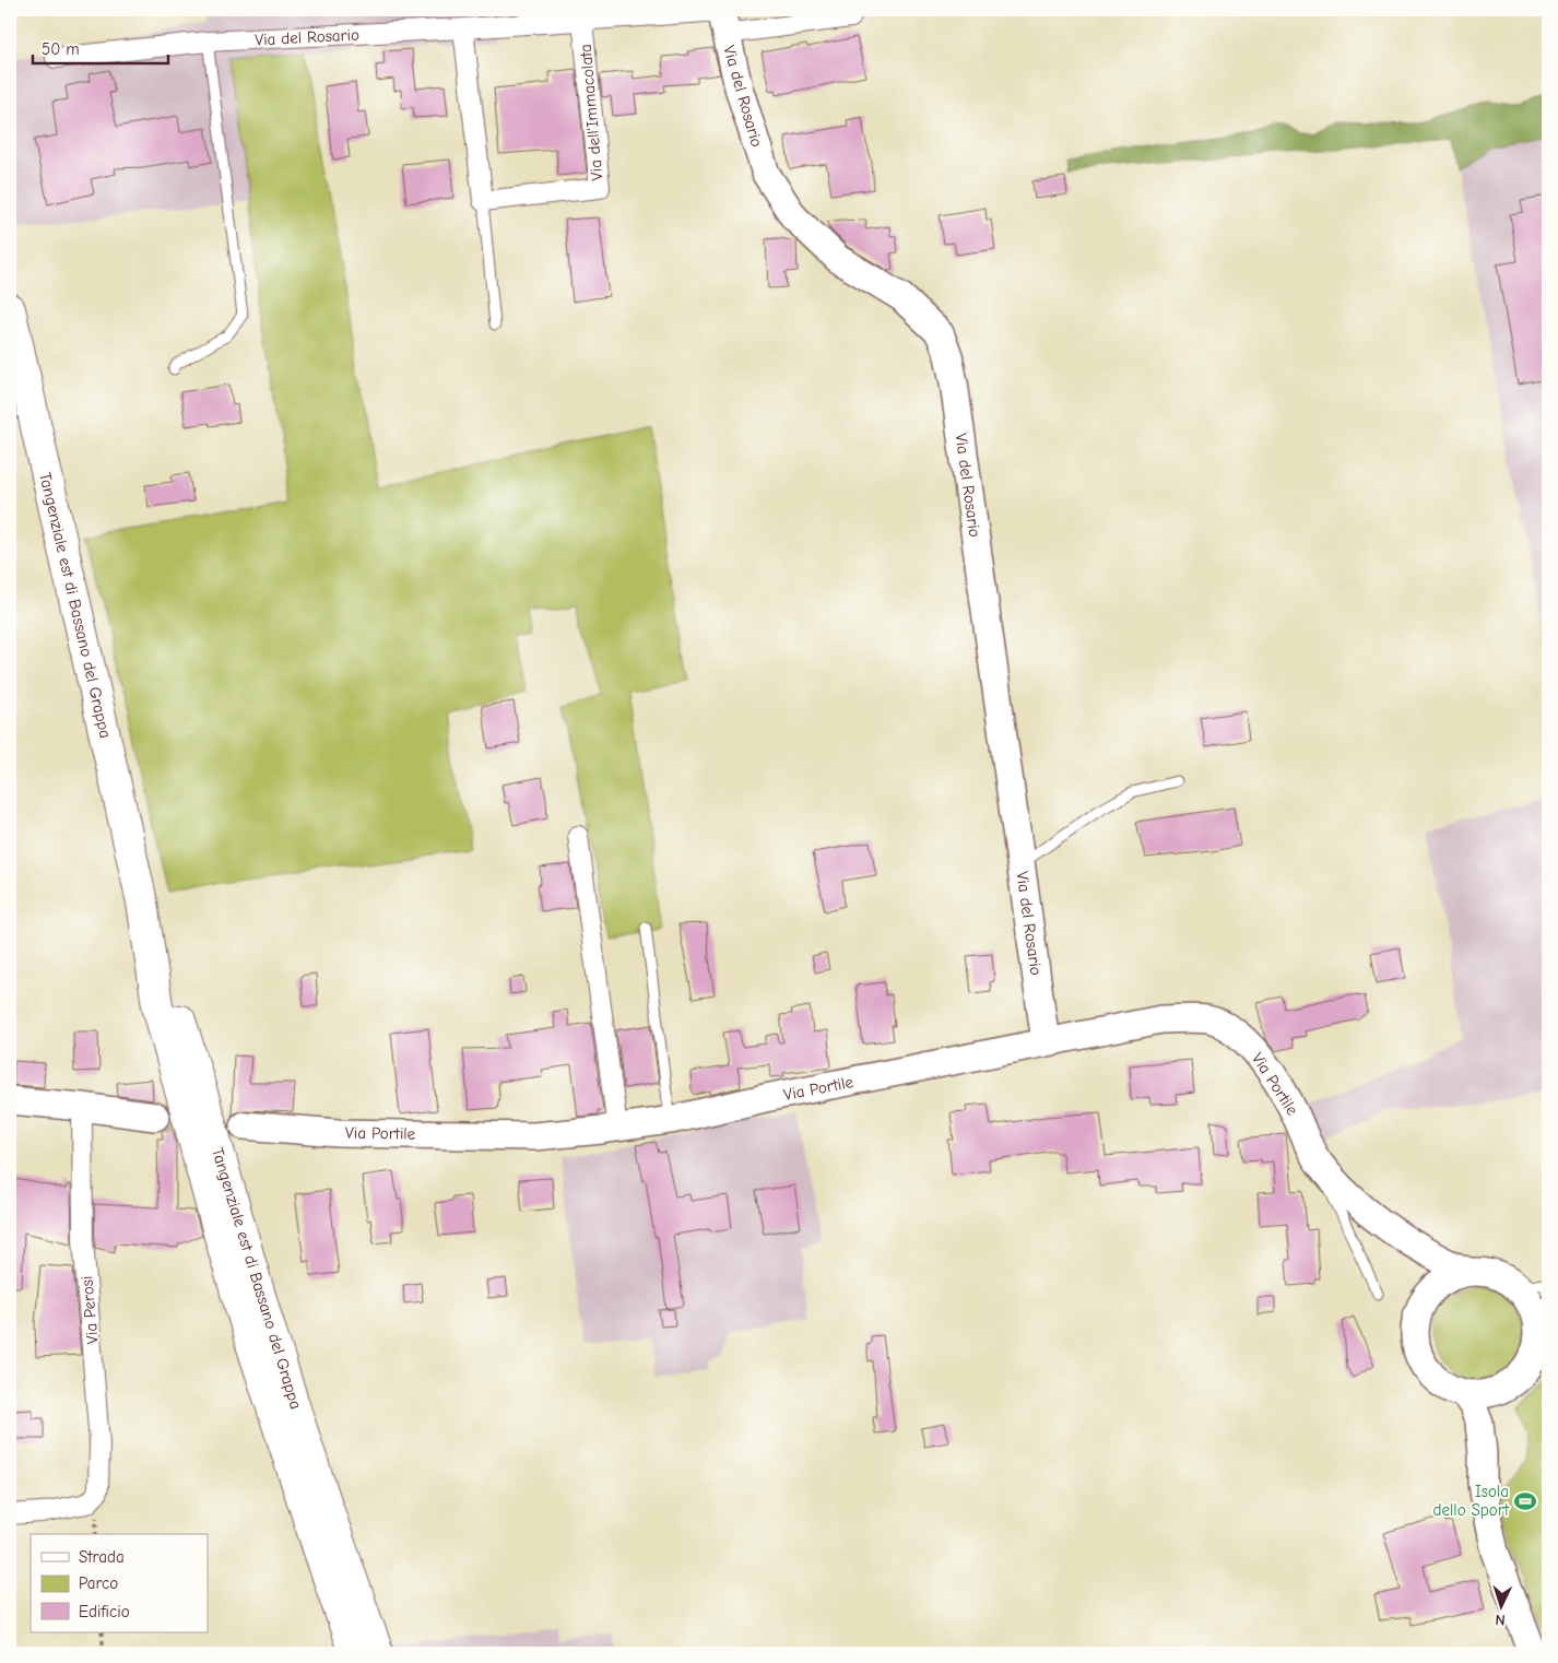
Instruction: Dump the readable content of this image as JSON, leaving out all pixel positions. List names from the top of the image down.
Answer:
{
  "streets": {
    "highway": ["Tangenziale est di Bassano del Grappa"],
    "street": [
      "Via del Rosario",
      "Via dell'Immacolata",
      "Via Portile",
      "Via Perosi"
    ]
  },
  "crossings": [
    ["Via del Rosario", "Via dell'Immacolata"],
    ["Via del Rosario", "Via Portile"]
  ],
  "places": {
    "sports": ["Isola dello Sport"]
  },
  "legend": ["Strada", "Parco", "Edificio"],
  "scale_bar": "50 m",
  "north": "bottom"
}
